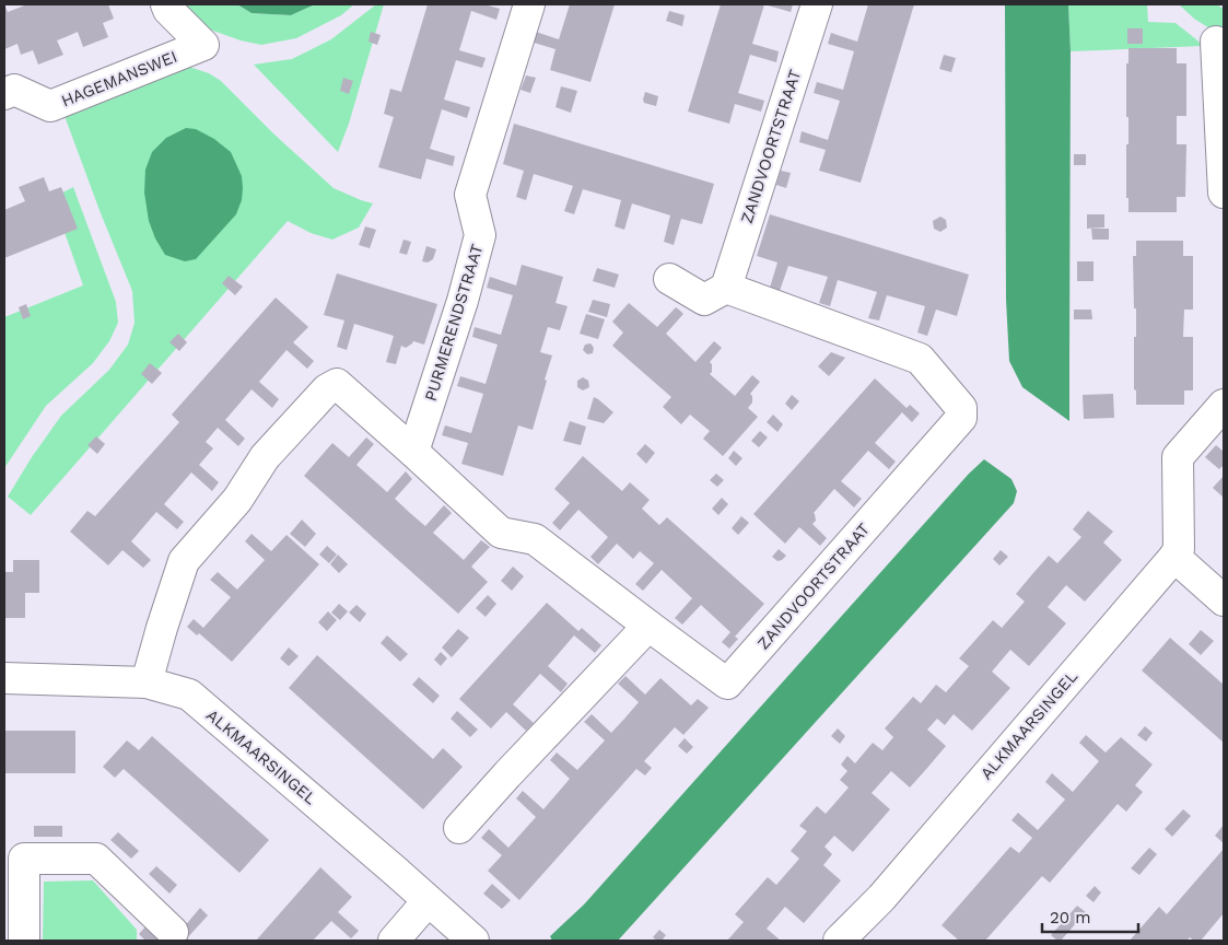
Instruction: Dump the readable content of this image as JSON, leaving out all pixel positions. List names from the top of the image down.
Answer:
{
  "streets": {
    "street": [
      "HAGEMANSWEI",
      "ZANDVOORTSTRAAT",
      "PURMERENDSTRAAT",
      "ALKMAARSINGEL"
    ]
  },
  "scale_bar": "20 m"
}
